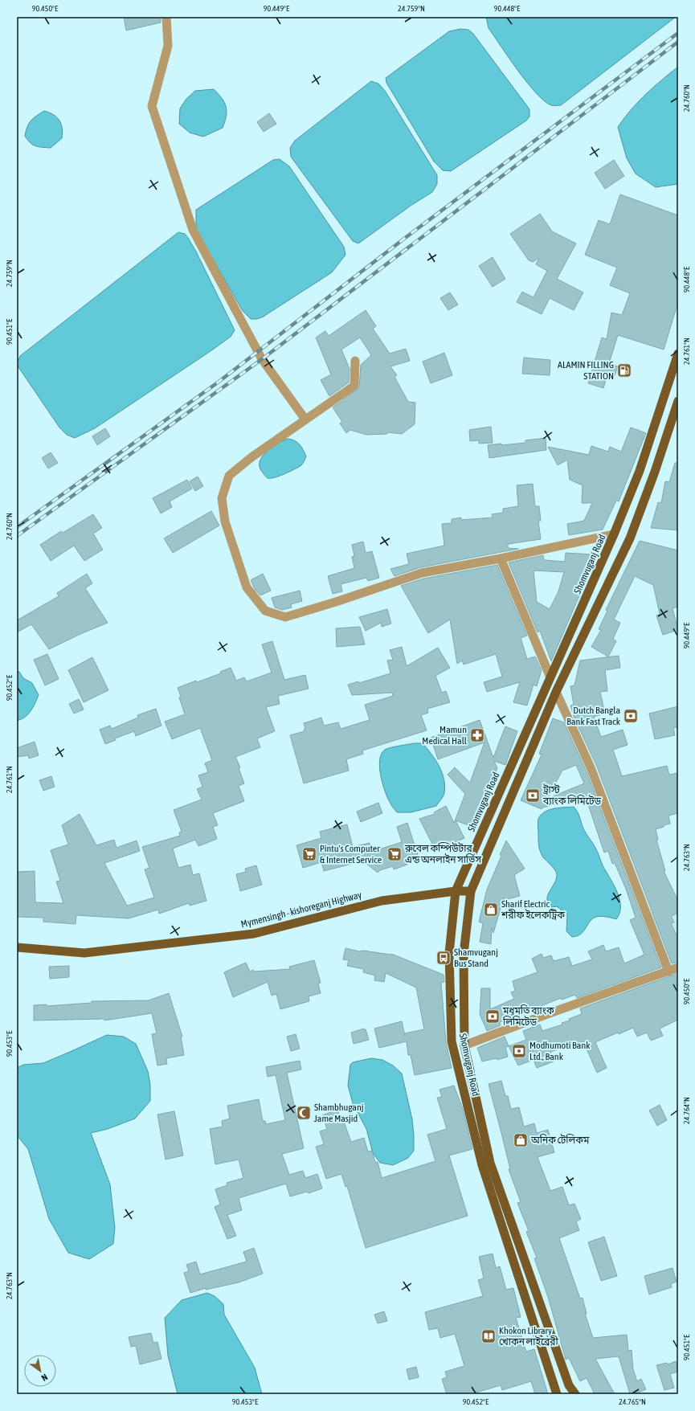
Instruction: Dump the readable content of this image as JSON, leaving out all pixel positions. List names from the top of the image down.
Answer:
{
  "streets": {
    "main road": ["Shomvuganj Road", "Mymensingh - kishoreganj Highway"]
  },
  "crossings": [
    ["Shomvuganj Road", "Mymensingh - kishoreganj Highway"]
  ],
  "places": {
    "fuel station": ["ALAMIN FILLING STATION"],
    "bank": [
      "Dutch Bangla Bank Fast Track",
      "ট্রাস্ট ব্যাংক লিমিটেড",
      "মধুমতি ব্যাংক লিমিটেড",
      "Modhumoti Bank Ltd., Bank"
    ],
    "pharmacy": ["Mamun Medical Hall"],
    "supermarket": ["Pintu's Computer & Internet Service", "রুবেল কম্পিউটার এন্ড অনলাইন সার্ভিস"],
    "shop": ["Sharif Electric শরীফ ইলেকট্রিক", "অনিক টেলিকম"],
    "bus stop": ["Shamvuganj Bus Stand"],
    "mosque": ["Shambhuganj Jame Masjid"],
    "library": ["Khokon Library খোকন লাইব্রেরী"]
  },
  "north": "bottom right",
  "coordinates": [
    "90.450°E",
    "90.449°E",
    "24.759°N",
    "90.448°E",
    "24.760°N",
    "90.451°E",
    "24.761°N",
    "90.452°E",
    "24.763°N",
    "90.453°E",
    "24.764°N",
    "24.765°N"
  ]
}
